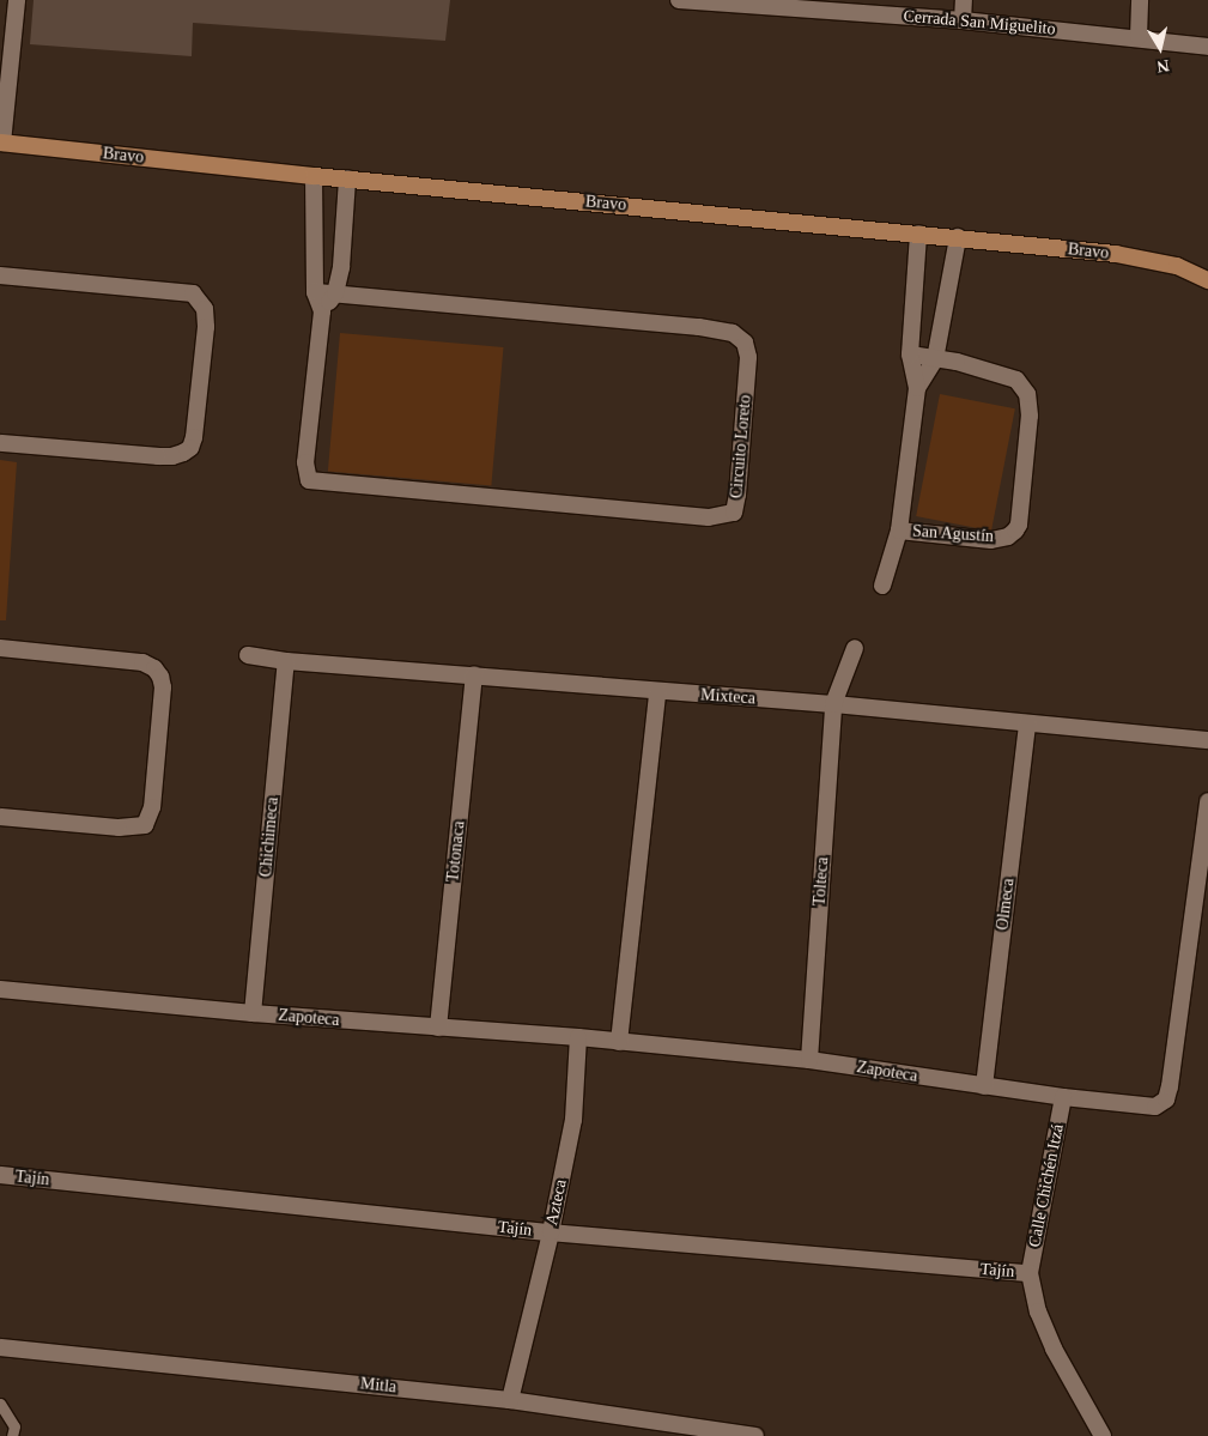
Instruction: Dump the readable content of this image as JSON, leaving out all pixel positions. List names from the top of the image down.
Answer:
{
  "streets": {
    "main road": ["Bravo"],
    "street": [
      "Cerrada San Miguelito",
      "Circuito Loreto",
      "San Agustín",
      "Mixteca",
      "Chichimeca",
      "Totonaca",
      "Tolteca",
      "Olmeca",
      "Zapoteca",
      "Tajín",
      "Calle Chichén Itzá",
      "Azteca",
      "Mitla"
    ]
  },
  "crossings": [
    ["Bravo", "San Agustín"],
    ["Mixteca", "Chichimeca"],
    ["Mixteca", "Totonaca"],
    ["Mixteca", "Tolteca"],
    ["Mixteca", "Olmeca"],
    ["Chichimeca", "Zapoteca"],
    ["Totonaca", "Zapoteca"],
    ["Tolteca", "Zapoteca"],
    ["Olmeca", "Zapoteca"],
    ["Zapoteca", "Calle Chichén Itzá"],
    ["Zapoteca", "Azteca"],
    ["Tajín", "Calle Chichén Itzá"],
    ["Tajín", "Azteca"],
    ["Azteca", "Mitla"]
  ],
  "north": "bottom"
}
